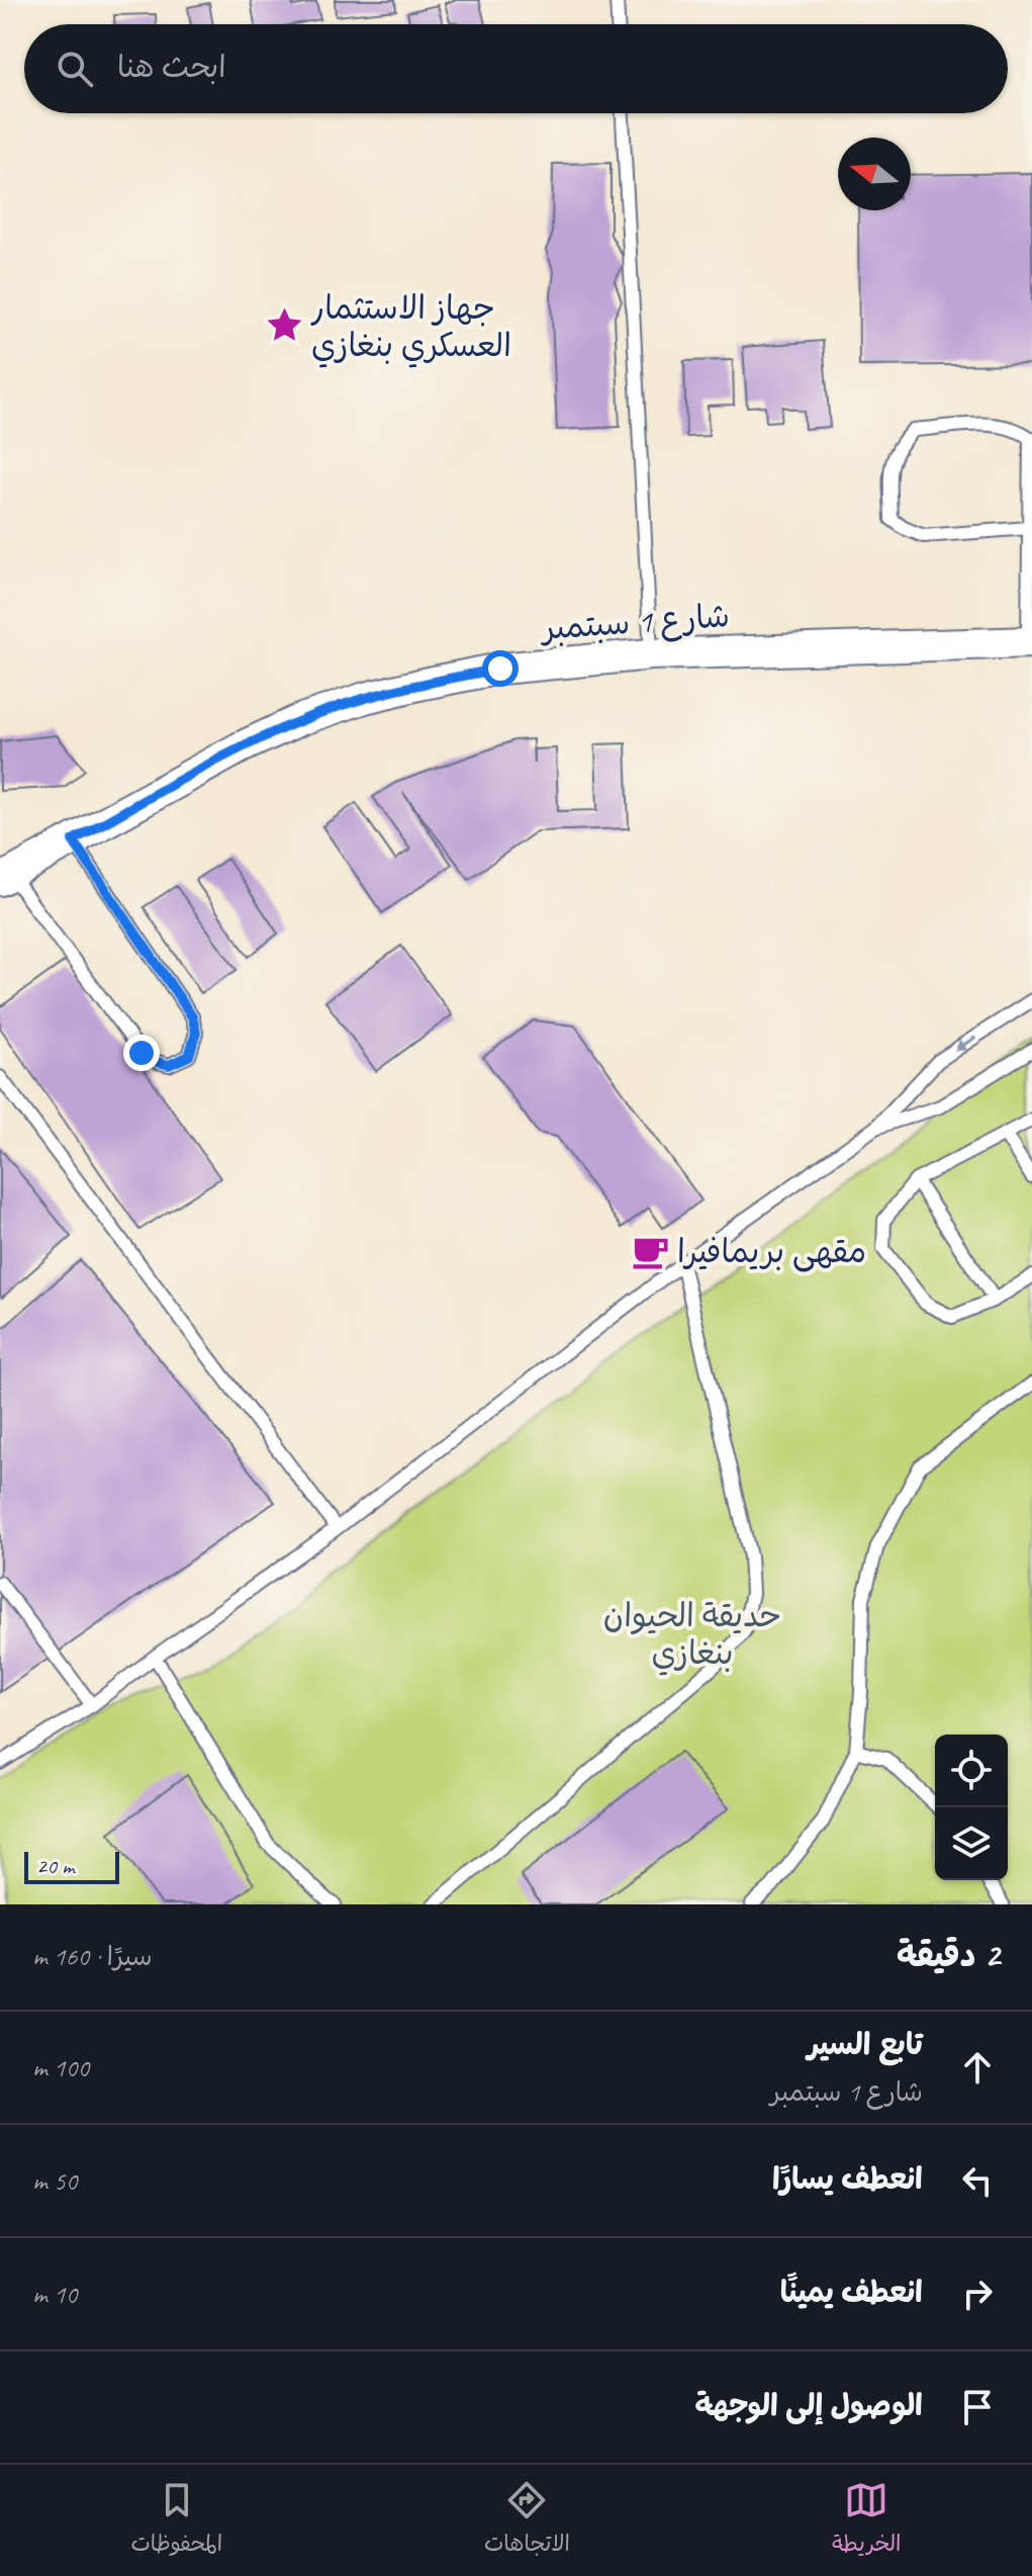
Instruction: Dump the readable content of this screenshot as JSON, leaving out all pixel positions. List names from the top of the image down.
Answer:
{
  "streets": {
    "street": ["شارع 1 سبتمبر"]
  },
  "parks": ["حديقة الحيوان بنغازي"],
  "places": {
    "place": ["جهاز الاستثمار العسكري بنغازي"],
    "cafe": ["مقهى بريمافيرا"]
  },
  "scale_bar": "20 m",
  "north": "left",
  "page": {
    "search": "ابحث هنا",
    "scale": "20 m",
    "heading": ["2 دقيقة", "سيرًا · 160 m"],
    "list": [
      ["تابع السير", "شارع 1 سبتمبر", "100 m"],
      ["انعطف يسارًا", "50 m"],
      ["انعطف يمينًا", "10 m"],
      "الوصول إلى الوجهة"
    ],
    "nav": ["الخريطة", "الاتجاهات", "المحفوظات"]
  }
}
